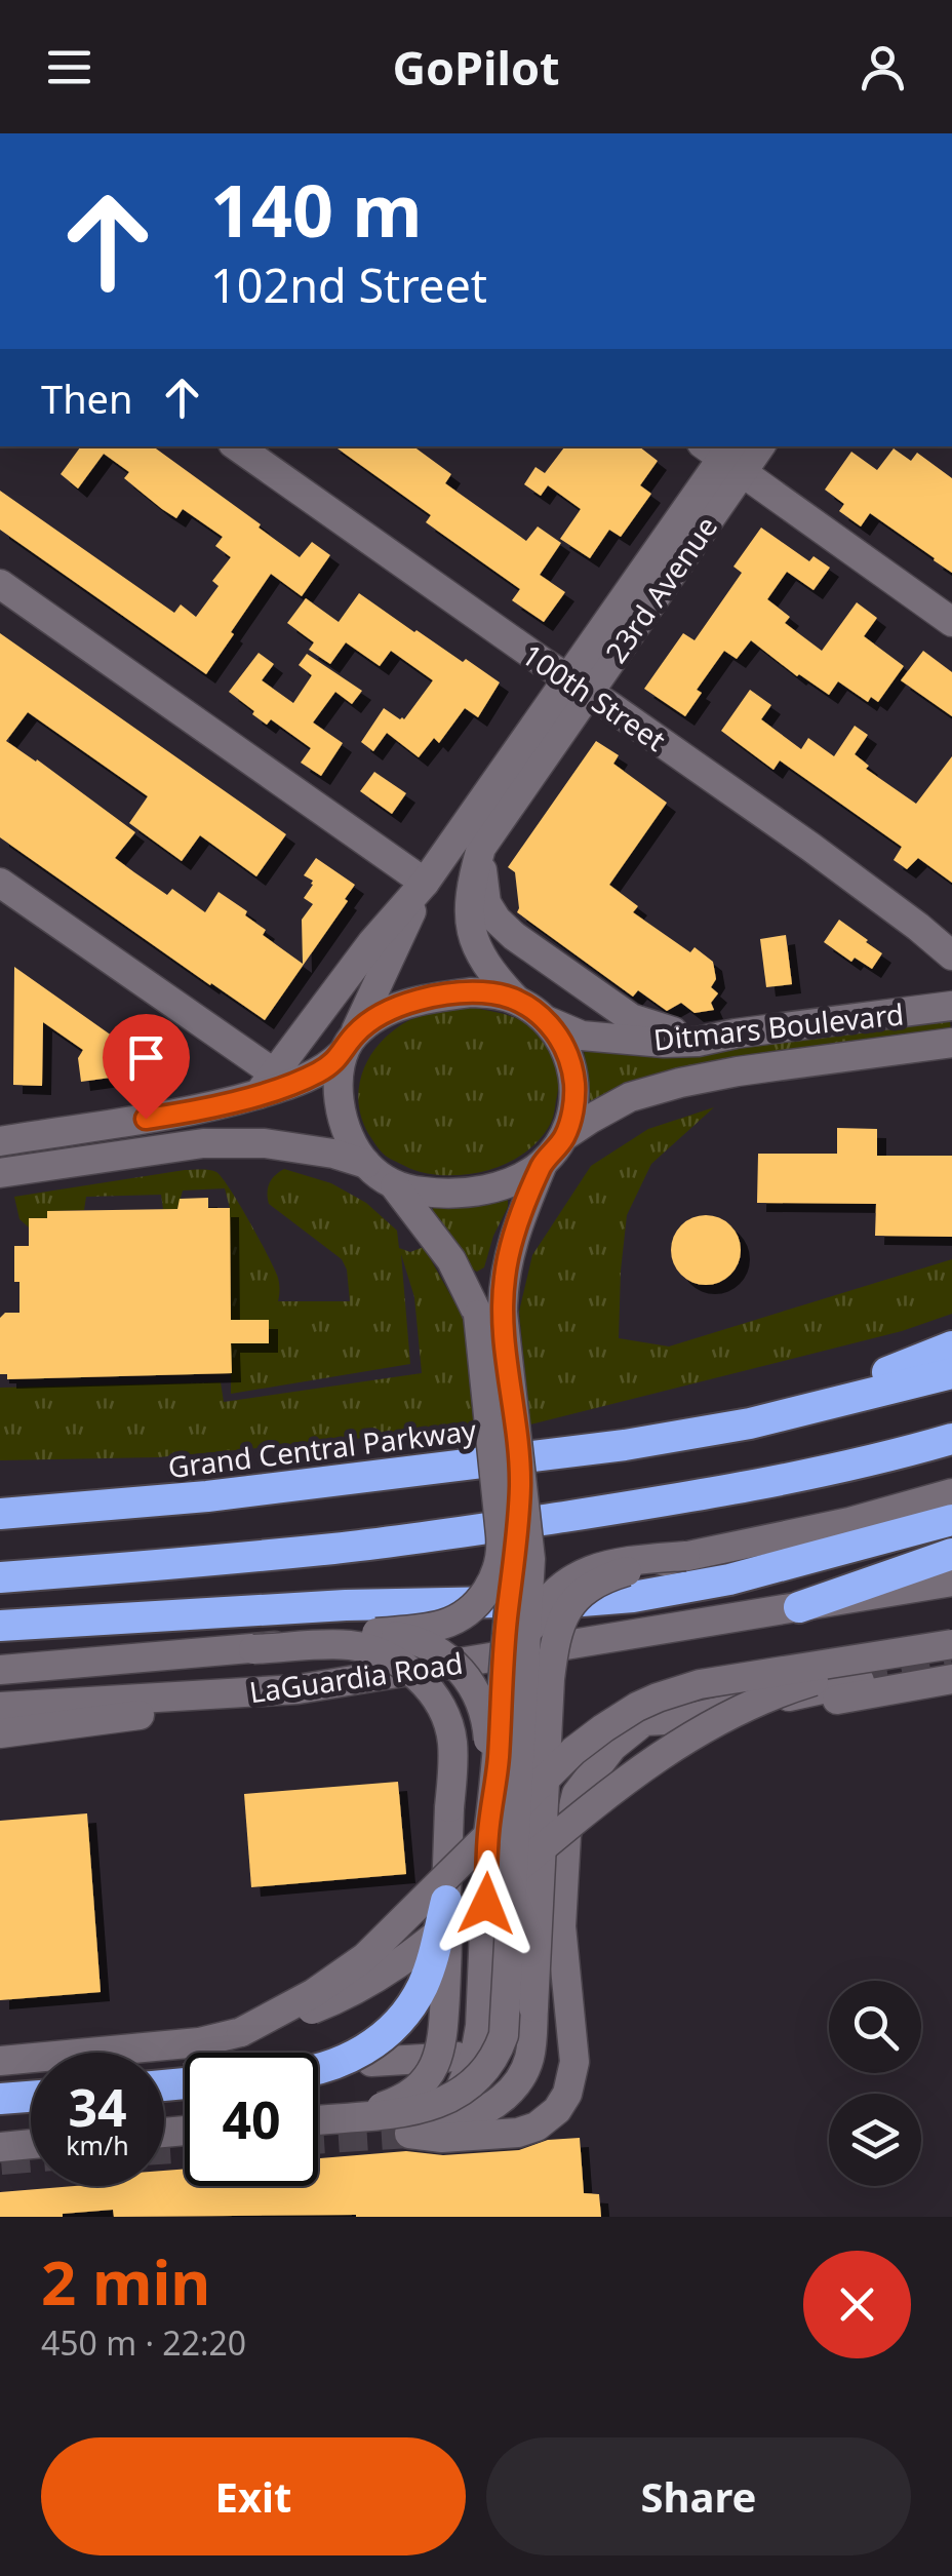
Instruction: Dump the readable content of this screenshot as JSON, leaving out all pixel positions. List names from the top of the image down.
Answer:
{
  "streets": {
    "highway": ["Grand Central Parkway"],
    "street": [
      "23rd Avenue",
      "100th Street",
      "Ditmars Boulevard",
      "LaGuardia Road"
    ]
  },
  "crossings": [
    ["23rd Avenue", "100th Street"],
    ["23rd Avenue", "Ditmars Boulevard"]
  ],
  "page": {
    "header": "GoPilot",
    "turn": ["140 m", "102nd Street"],
    "then": "Then",
    "speed": "34 km/h",
    "limit": "40",
    "heading": ["2 min", "450 m · 22:20"],
    "buttons": ["Exit", "Share"]
  }
}
